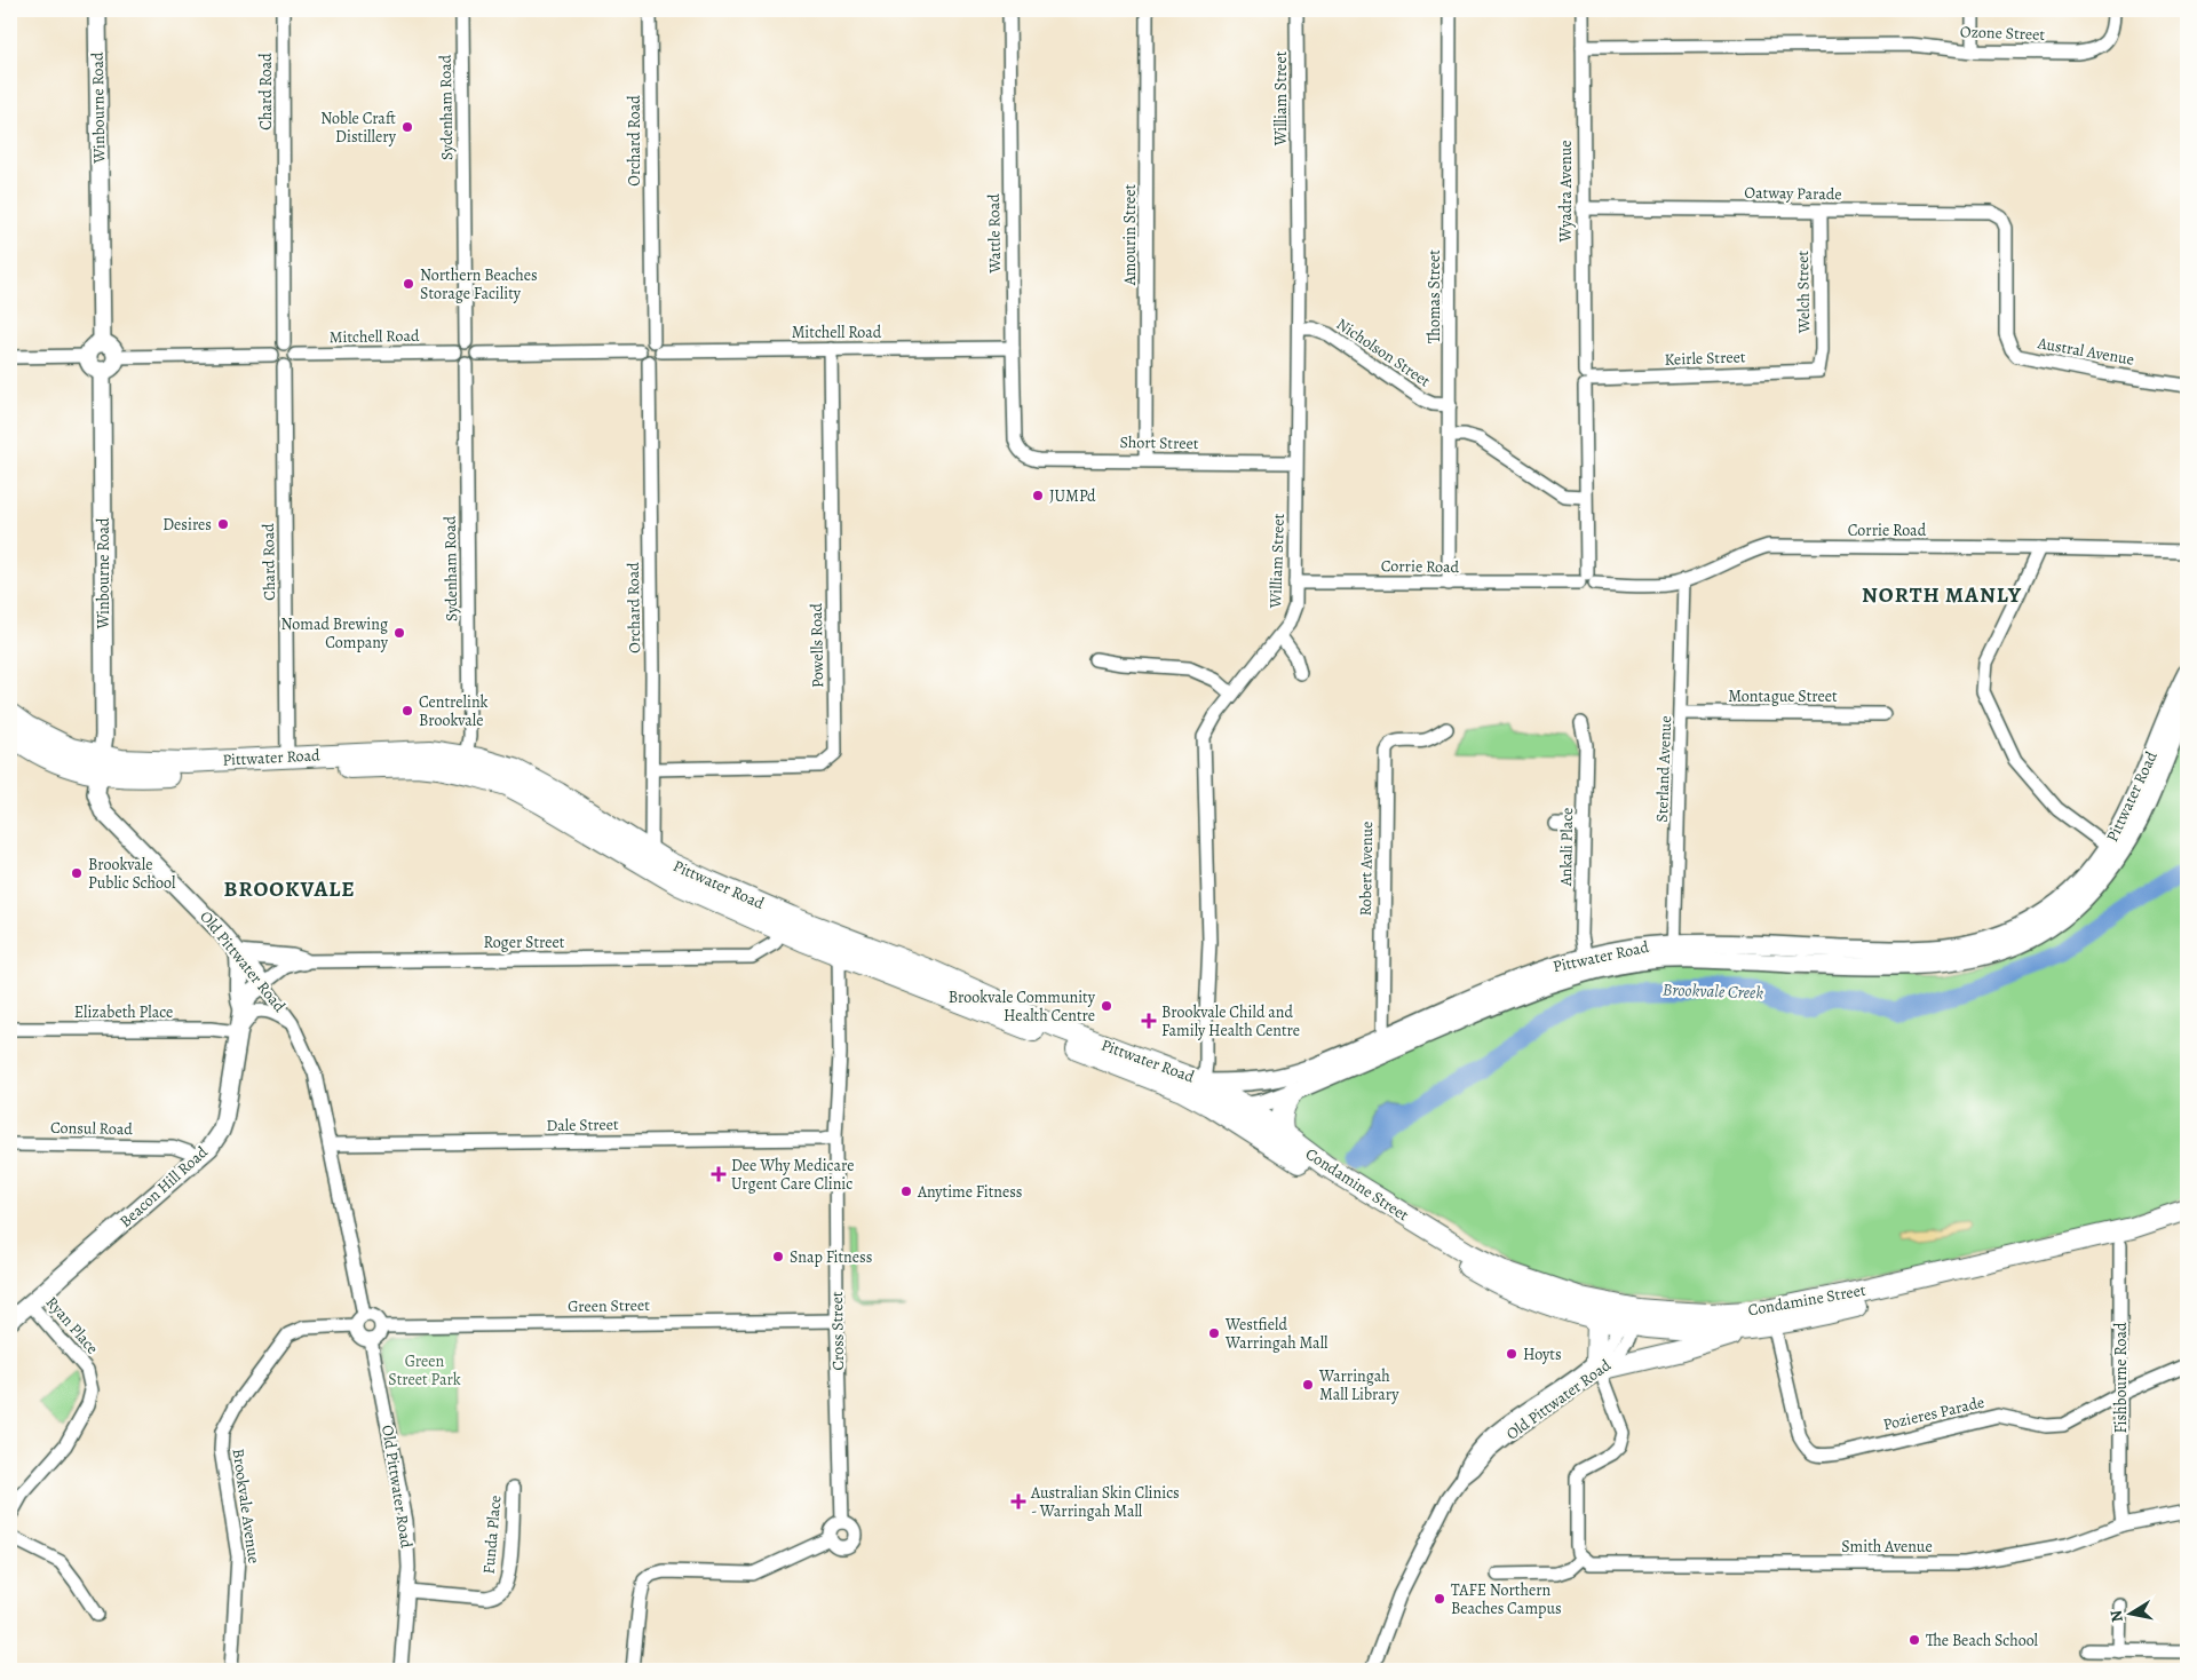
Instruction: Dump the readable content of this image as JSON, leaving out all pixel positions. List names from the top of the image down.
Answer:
{
  "streets": {
    "highway": ["Pittwater Road", "Condamine Street"],
    "main road": ["Winbourne Road", "Old Pittwater Road", "Beacon Hill Road"],
    "street": [
      "Ozone Street",
      "Chard Road",
      "William Street",
      "Sydenham Road",
      "Orchard Road",
      "Wyadra Avenue",
      "Oatway Parade",
      "Wattle Road",
      "Amourin Street",
      "Welch Street",
      "Thomas Street",
      "Mitchell Road",
      "Austral Avenue",
      "Nicholson Street",
      "Keirle Street",
      "Short Street",
      "Corrie Road",
      "Powells Road",
      "Montague Street",
      "Sterland Avenue",
      "Ankali Place",
      "Robert Avenue",
      "Roger Street",
      "Elizabeth Place",
      "Dale Street",
      "Consul Road",
      "Green Street",
      "Ryan Place",
      "Cross Street",
      "Fishbourne Road",
      "Pozieres Parade",
      "Brookvale Avenue",
      "Funda Place",
      "Smith Avenue"
    ]
  },
  "crossings": [
    ["Ozone Street", "Wyadra Avenue"],
    ["Chard Road", "Mitchell Road"],
    ["Chard Road", "Pittwater Road"],
    ["William Street", "Nicholson Street"],
    ["William Street", "Short Street"],
    ["William Street", "Corrie Road"],
    ["William Street", "Pittwater Road"],
    ["William Street", "Condamine Street"],
    ["Winbourne Road", "Pittwater Road"],
    ["Winbourne Road", "Old Pittwater Road"],
    ["Sydenham Road", "Mitchell Road"],
    ["Sydenham Road", "Pittwater Road"],
    ["Orchard Road", "Mitchell Road"],
    ["Orchard Road", "Powells Road"],
    ["Orchard Road", "Pittwater Road"],
    ["Wyadra Avenue", "Oatway Parade"],
    ["Wyadra Avenue", "Keirle Street"],
    ["Wyadra Avenue", "Corrie Road"],
    ["Oatway Parade", "Welch Street"],
    ["Oatway Parade", "Austral Avenue"],
    ["Wattle Road", "Mitchell Road"],
    ["Wattle Road", "Short Street"],
    ["Amourin Street", "Short Street"],
    ["Welch Street", "Keirle Street"],
    ["Thomas Street", "Nicholson Street"],
    ["Thomas Street", "Corrie Road"],
    ["Mitchell Road", "Powells Road"],
    ["Corrie Road", "Sterland Avenue"],
    ["Montague Street", "Sterland Avenue"],
    ["Pittwater Road", "Sterland Avenue"],
    ["Pittwater Road", "Ankali Place"],
    ["Pittwater Road", "Robert Avenue"],
    ["Pittwater Road", "Roger Street"],
    ["Pittwater Road", "Old Pittwater Road"],
    ["Pittwater Road", "Condamine Street"],
    ["Pittwater Road", "Cross Street"],
    ["Roger Street", "Old Pittwater Road"],
    ["Roger Street", "Beacon Hill Road"],
    ["Old Pittwater Road", "Dale Street"],
    ["Old Pittwater Road", "Condamine Street"],
    ["Old Pittwater Road", "Beacon Hill Road"],
    ["Old Pittwater Road", "Green Street"],
    ["Old Pittwater Road", "Brookvale Avenue"],
    ["Old Pittwater Road", "Funda Place"],
    ["Elizabeth Place", "Beacon Hill Road"],
    ["Dale Street", "Cross Street"],
    ["Consul Road", "Beacon Hill Road"],
    ["Condamine Street", "Fishbourne Road"],
    ["Condamine Street", "Pozieres Parade"],
    ["Beacon Hill Road", "Ryan Place"],
    ["Green Street", "Cross Street"],
    ["Green Street", "Brookvale Avenue"],
    ["Fishbourne Road", "Pozieres Parade"],
    ["Fishbourne Road", "Smith Avenue"]
  ],
  "districts": ["NORTH MANLY", "BROOKVALE"],
  "water": ["Brookvale Creek"],
  "parks": ["Green Street Park"],
  "places": {
    "other": [
      "Noble Craft Distillery",
      "Northern Beaches Storage Facility",
      "JUMPd",
      "Desires",
      "Nomad Brewing Company",
      "Centrelink Brookvale",
      "Brookvale Public School",
      "Brookvale Community Health Centre",
      "Anytime Fitness",
      "Snap Fitness",
      "Westfield Warringah Mall",
      "Hoyts",
      "Warringah Mall Library",
      "TAFE Northern Beaches Campus",
      "The Beach School"
    ],
    "health": ["Brookvale Child and Family Health Centre", "Dee Why Medicare Urgent Care Clinic", "Australian Skin Clinics - Warringah Mall"]
  },
  "north": "left"
}
